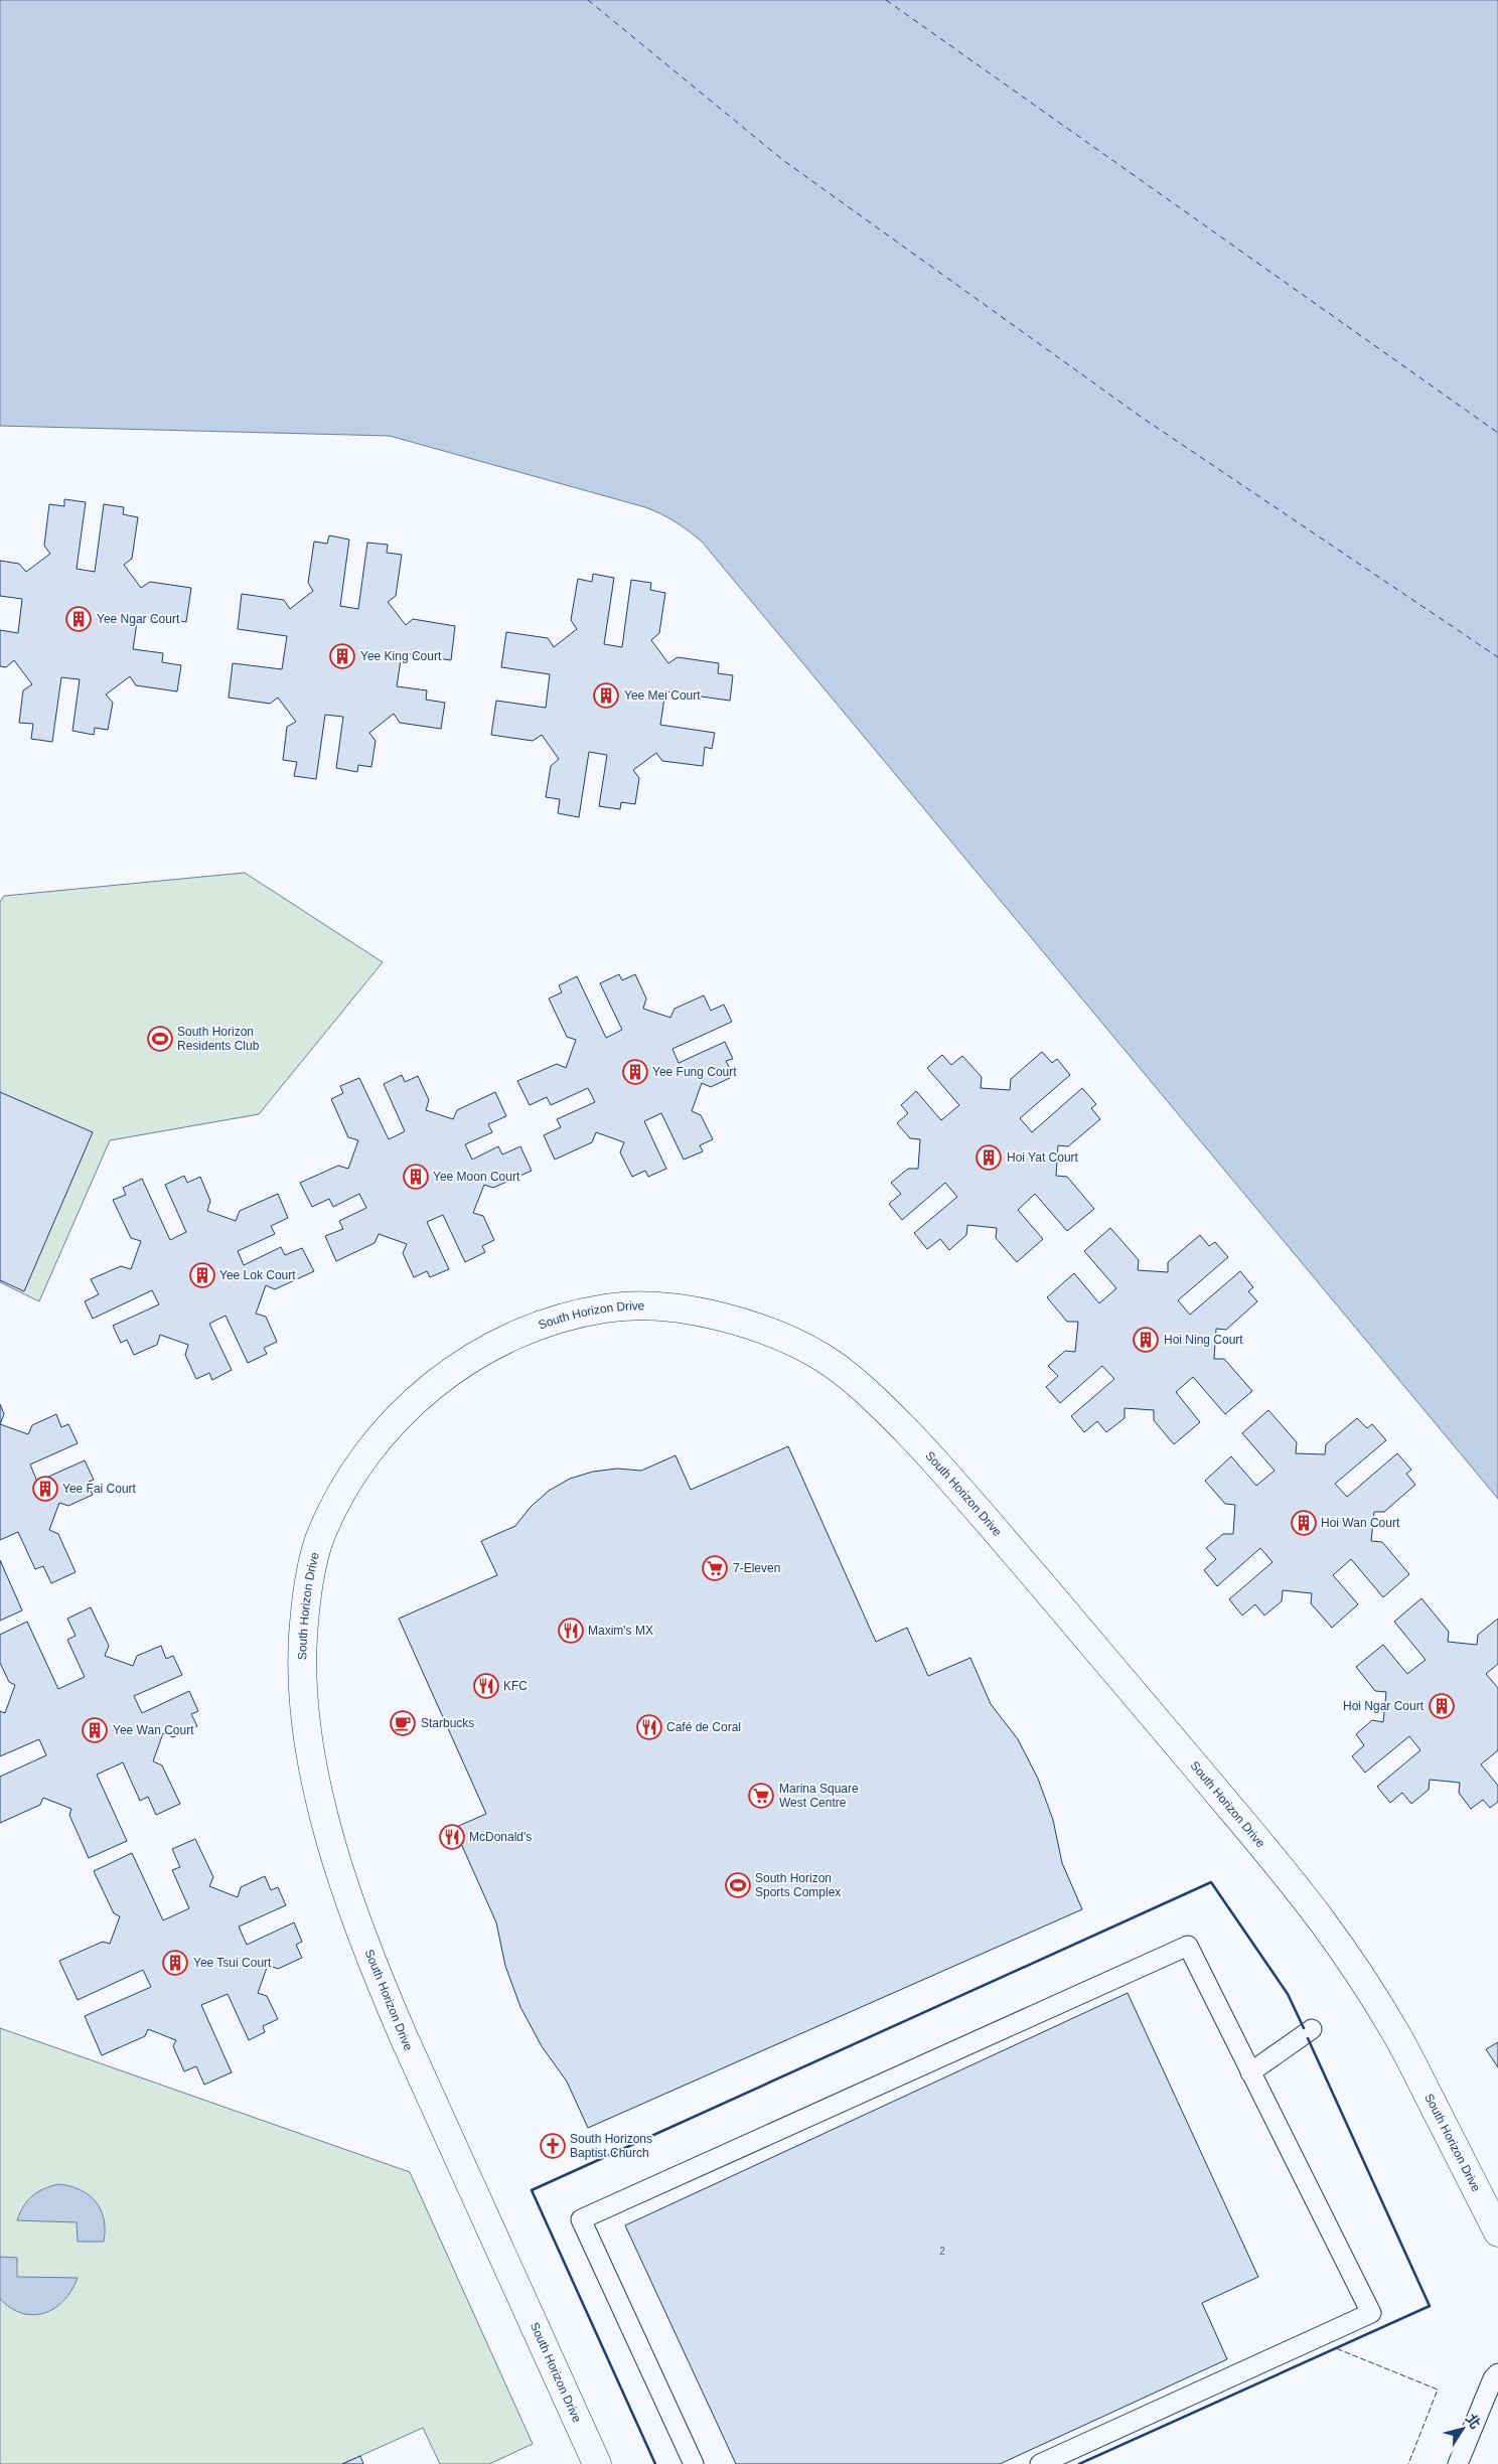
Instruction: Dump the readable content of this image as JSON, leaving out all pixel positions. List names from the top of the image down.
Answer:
{
  "streets": {
    "street": ["South Horizon Drive"]
  },
  "places": {
    "building": [
      "Yee Ngar Court",
      "Yee King Court",
      "Yee Mei Court",
      "Yee Fung Court",
      "Hoi Yat Court",
      "Yee Moon Court",
      "Yee Lok Court",
      "Hoi Ning Court",
      "Yee Fai Court",
      "Hoi Wan Court",
      "Hoi Ngar Court",
      "Yee Wan Court",
      "Yee Tsui Court"
    ],
    "sports": ["South Horizon Residents Club", "South Horizon Sports Complex"],
    "supermarket": ["7-Eleven", "Marina Square West Centre"],
    "restaurant": [
      "Maxim's MX",
      "KFC",
      "Café de Coral",
      "McDonald's"
    ],
    "cafe": ["Starbucks"],
    "church": ["South Horizons Baptist Church"]
  },
  "house_numbers": ["2"],
  "north": "top right"
}
